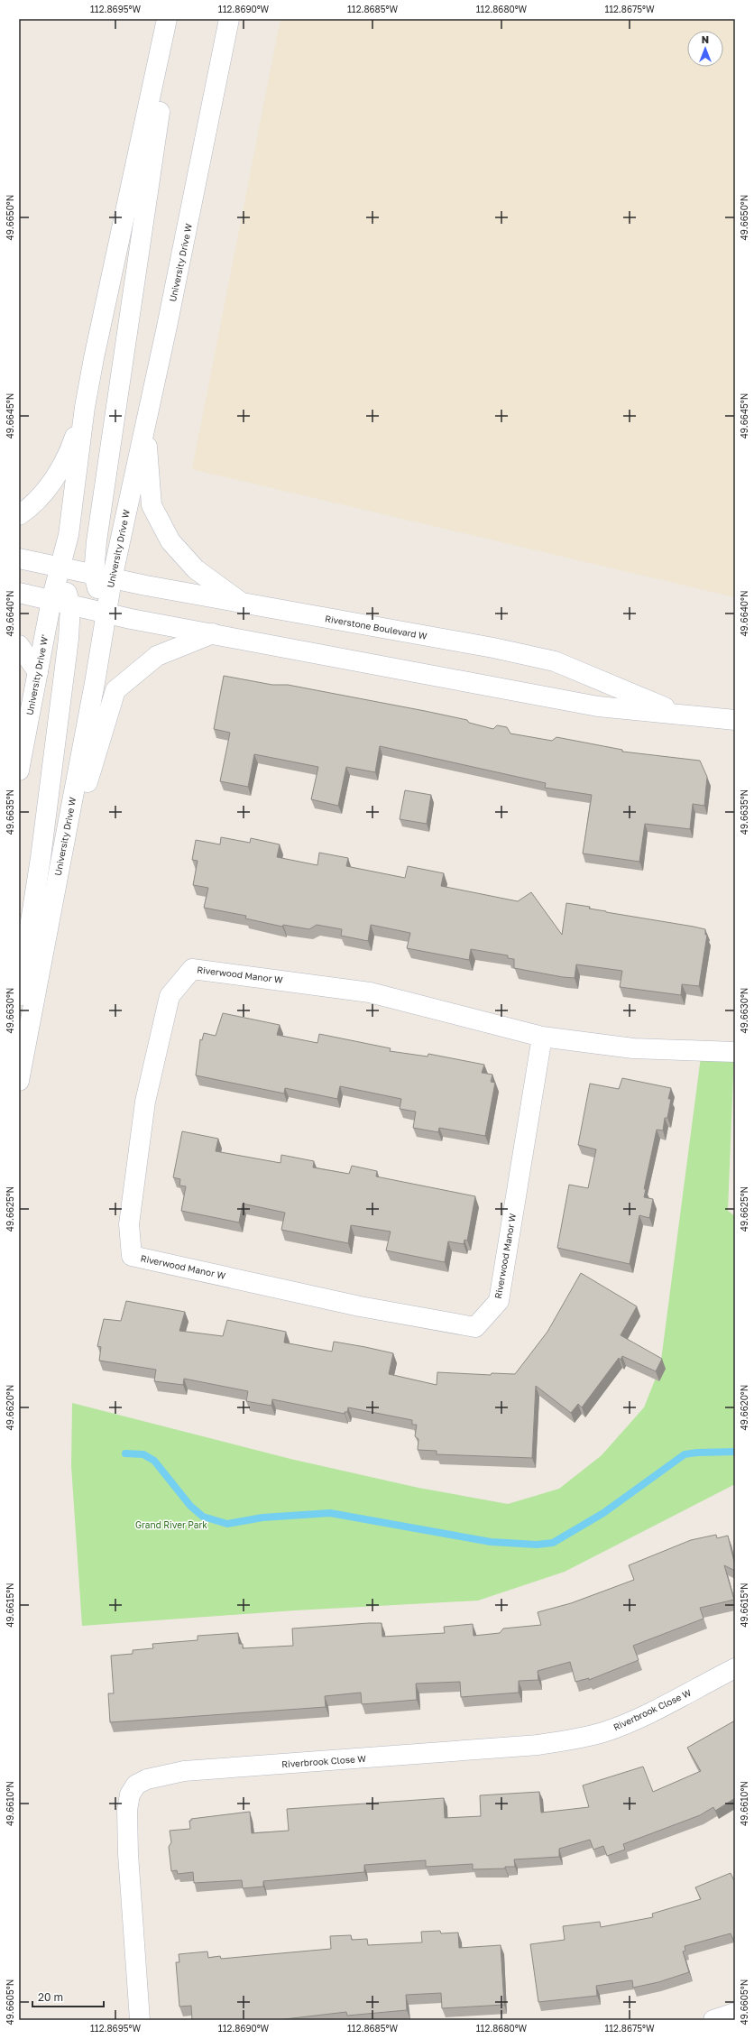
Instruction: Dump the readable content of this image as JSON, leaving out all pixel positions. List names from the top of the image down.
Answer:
{
  "streets": {
    "main road": [
      "University Drive W",
      "Riverstone Boulevard W",
      "University Drive W'",
      "Riverwood Manor W",
      "Riverbrook Close W"
    ]
  },
  "crossings": [
    ["University Drive W", "Riverstone Boulevard W"],
    ["Riverstone Boulevard W", "University Drive W'"]
  ],
  "parks": ["Grand River Park"],
  "scale_bar": "20 m",
  "north": "top",
  "coordinates": [
    "112.8695°W",
    "112.8690°W",
    "112.8685°W",
    "112.8680°W",
    "112.8675°W",
    "49.6650°N",
    "49.6645°N",
    "49.6640°N",
    "49.6635°N",
    "49.6630°N",
    "49.6625°N",
    "49.6620°N",
    "49.6615°N",
    "49.6610°N",
    "49.6605°N"
  ]
}
